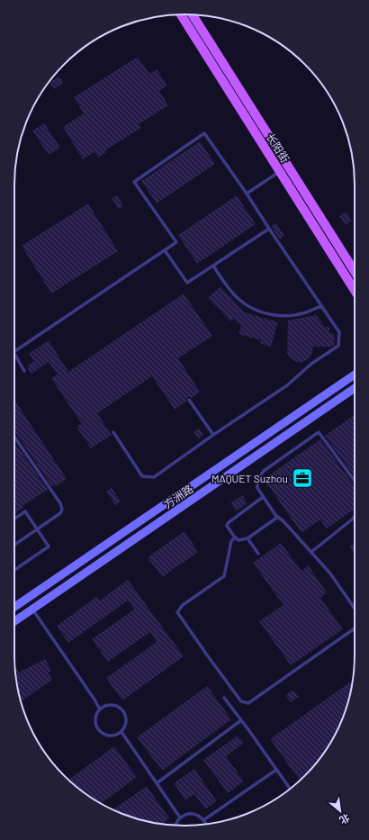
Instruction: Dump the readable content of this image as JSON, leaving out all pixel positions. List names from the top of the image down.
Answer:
{
  "streets": {
    "main road": ["长阳街", "方洲路"]
  },
  "places": {
    "office": ["MAQUET Suzhou"]
  },
  "north": "bottom right"
}
